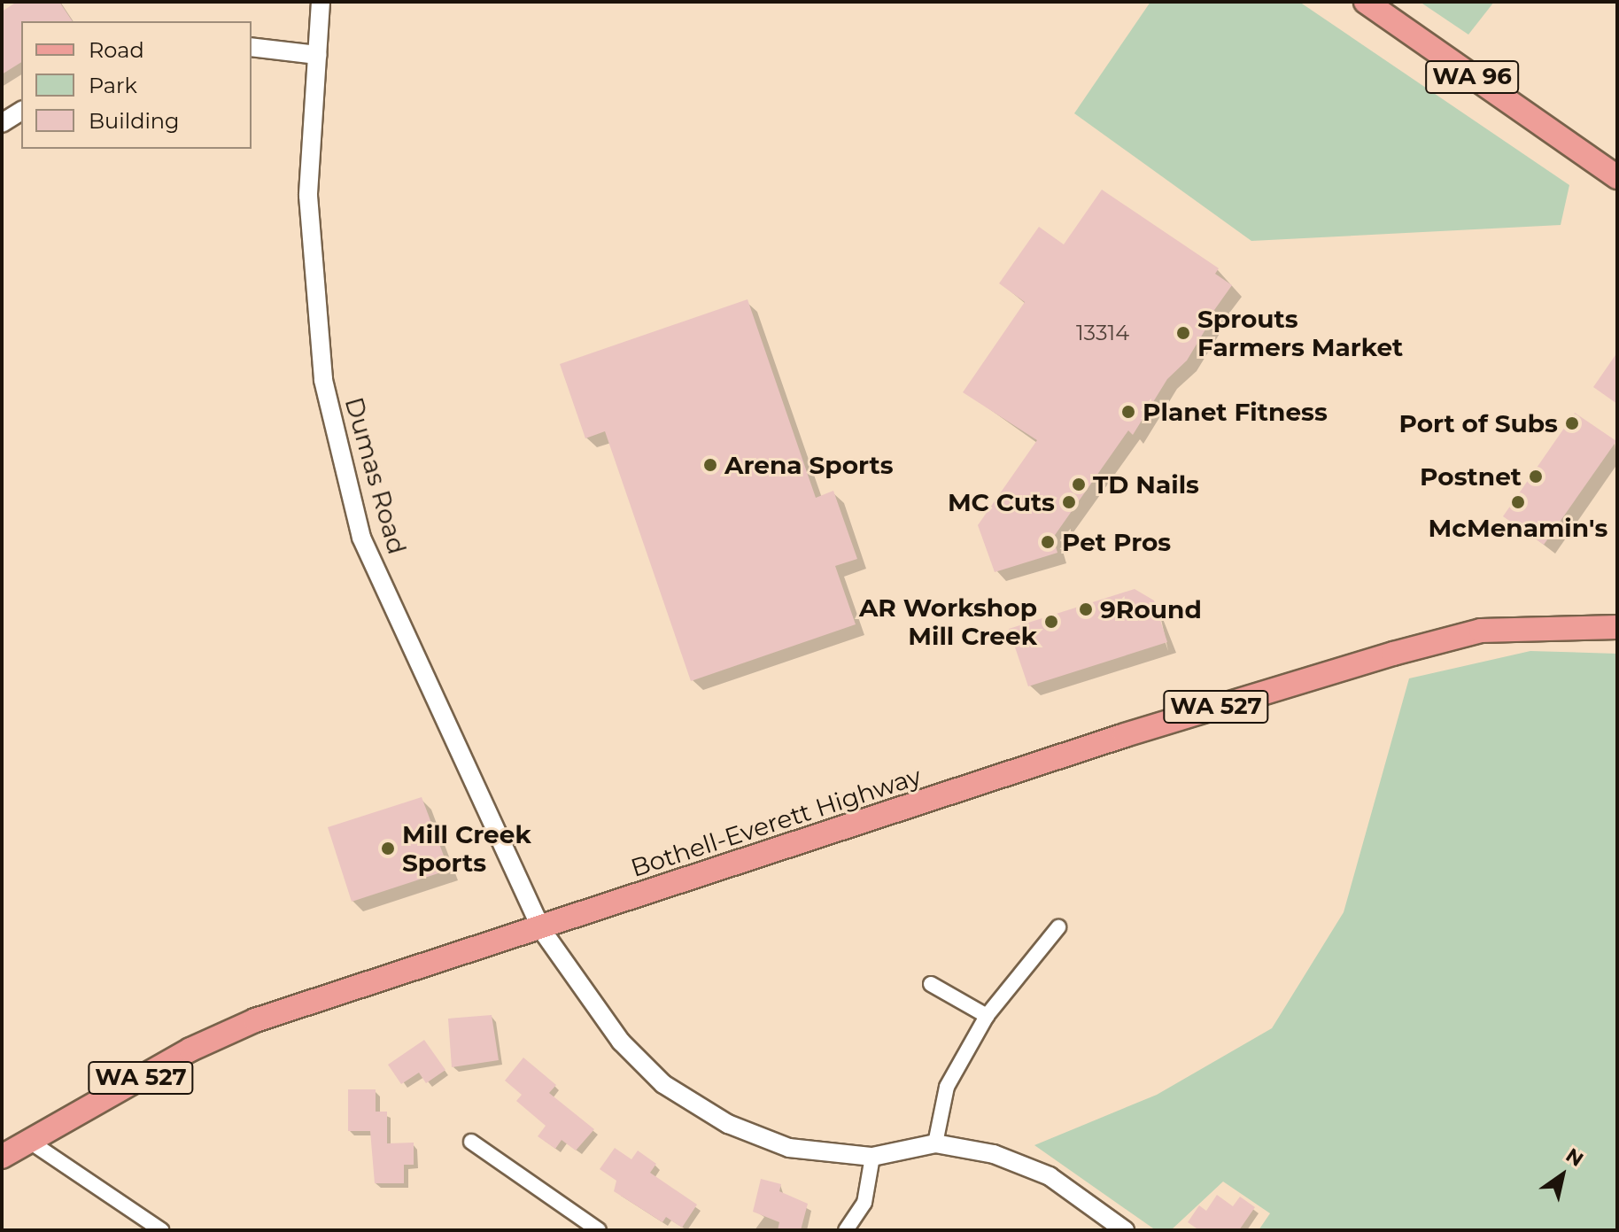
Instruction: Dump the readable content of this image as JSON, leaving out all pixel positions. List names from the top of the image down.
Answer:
{
  "streets": {
    "main road": ["WA 96", "WA 527", "Bothell-Everett Highway"],
    "street": ["Dumas Road"]
  },
  "crossings": [
    ["Dumas Road", "Bothell-Everett Highway"]
  ],
  "places": [
    "Sprouts Farmers Market",
    "Planet Fitness",
    "Port of Subs",
    "Arena Sports",
    "Postnet",
    "TD Nails",
    "MC Cuts",
    "McMenamin's",
    "Pet Pros",
    "9Round",
    "AR Workshop Mill Creek",
    "Mill Creek Sports"
  ],
  "house_numbers": ["13314"],
  "legend": ["Road", "Park", "Building"],
  "north": "top right"
}
